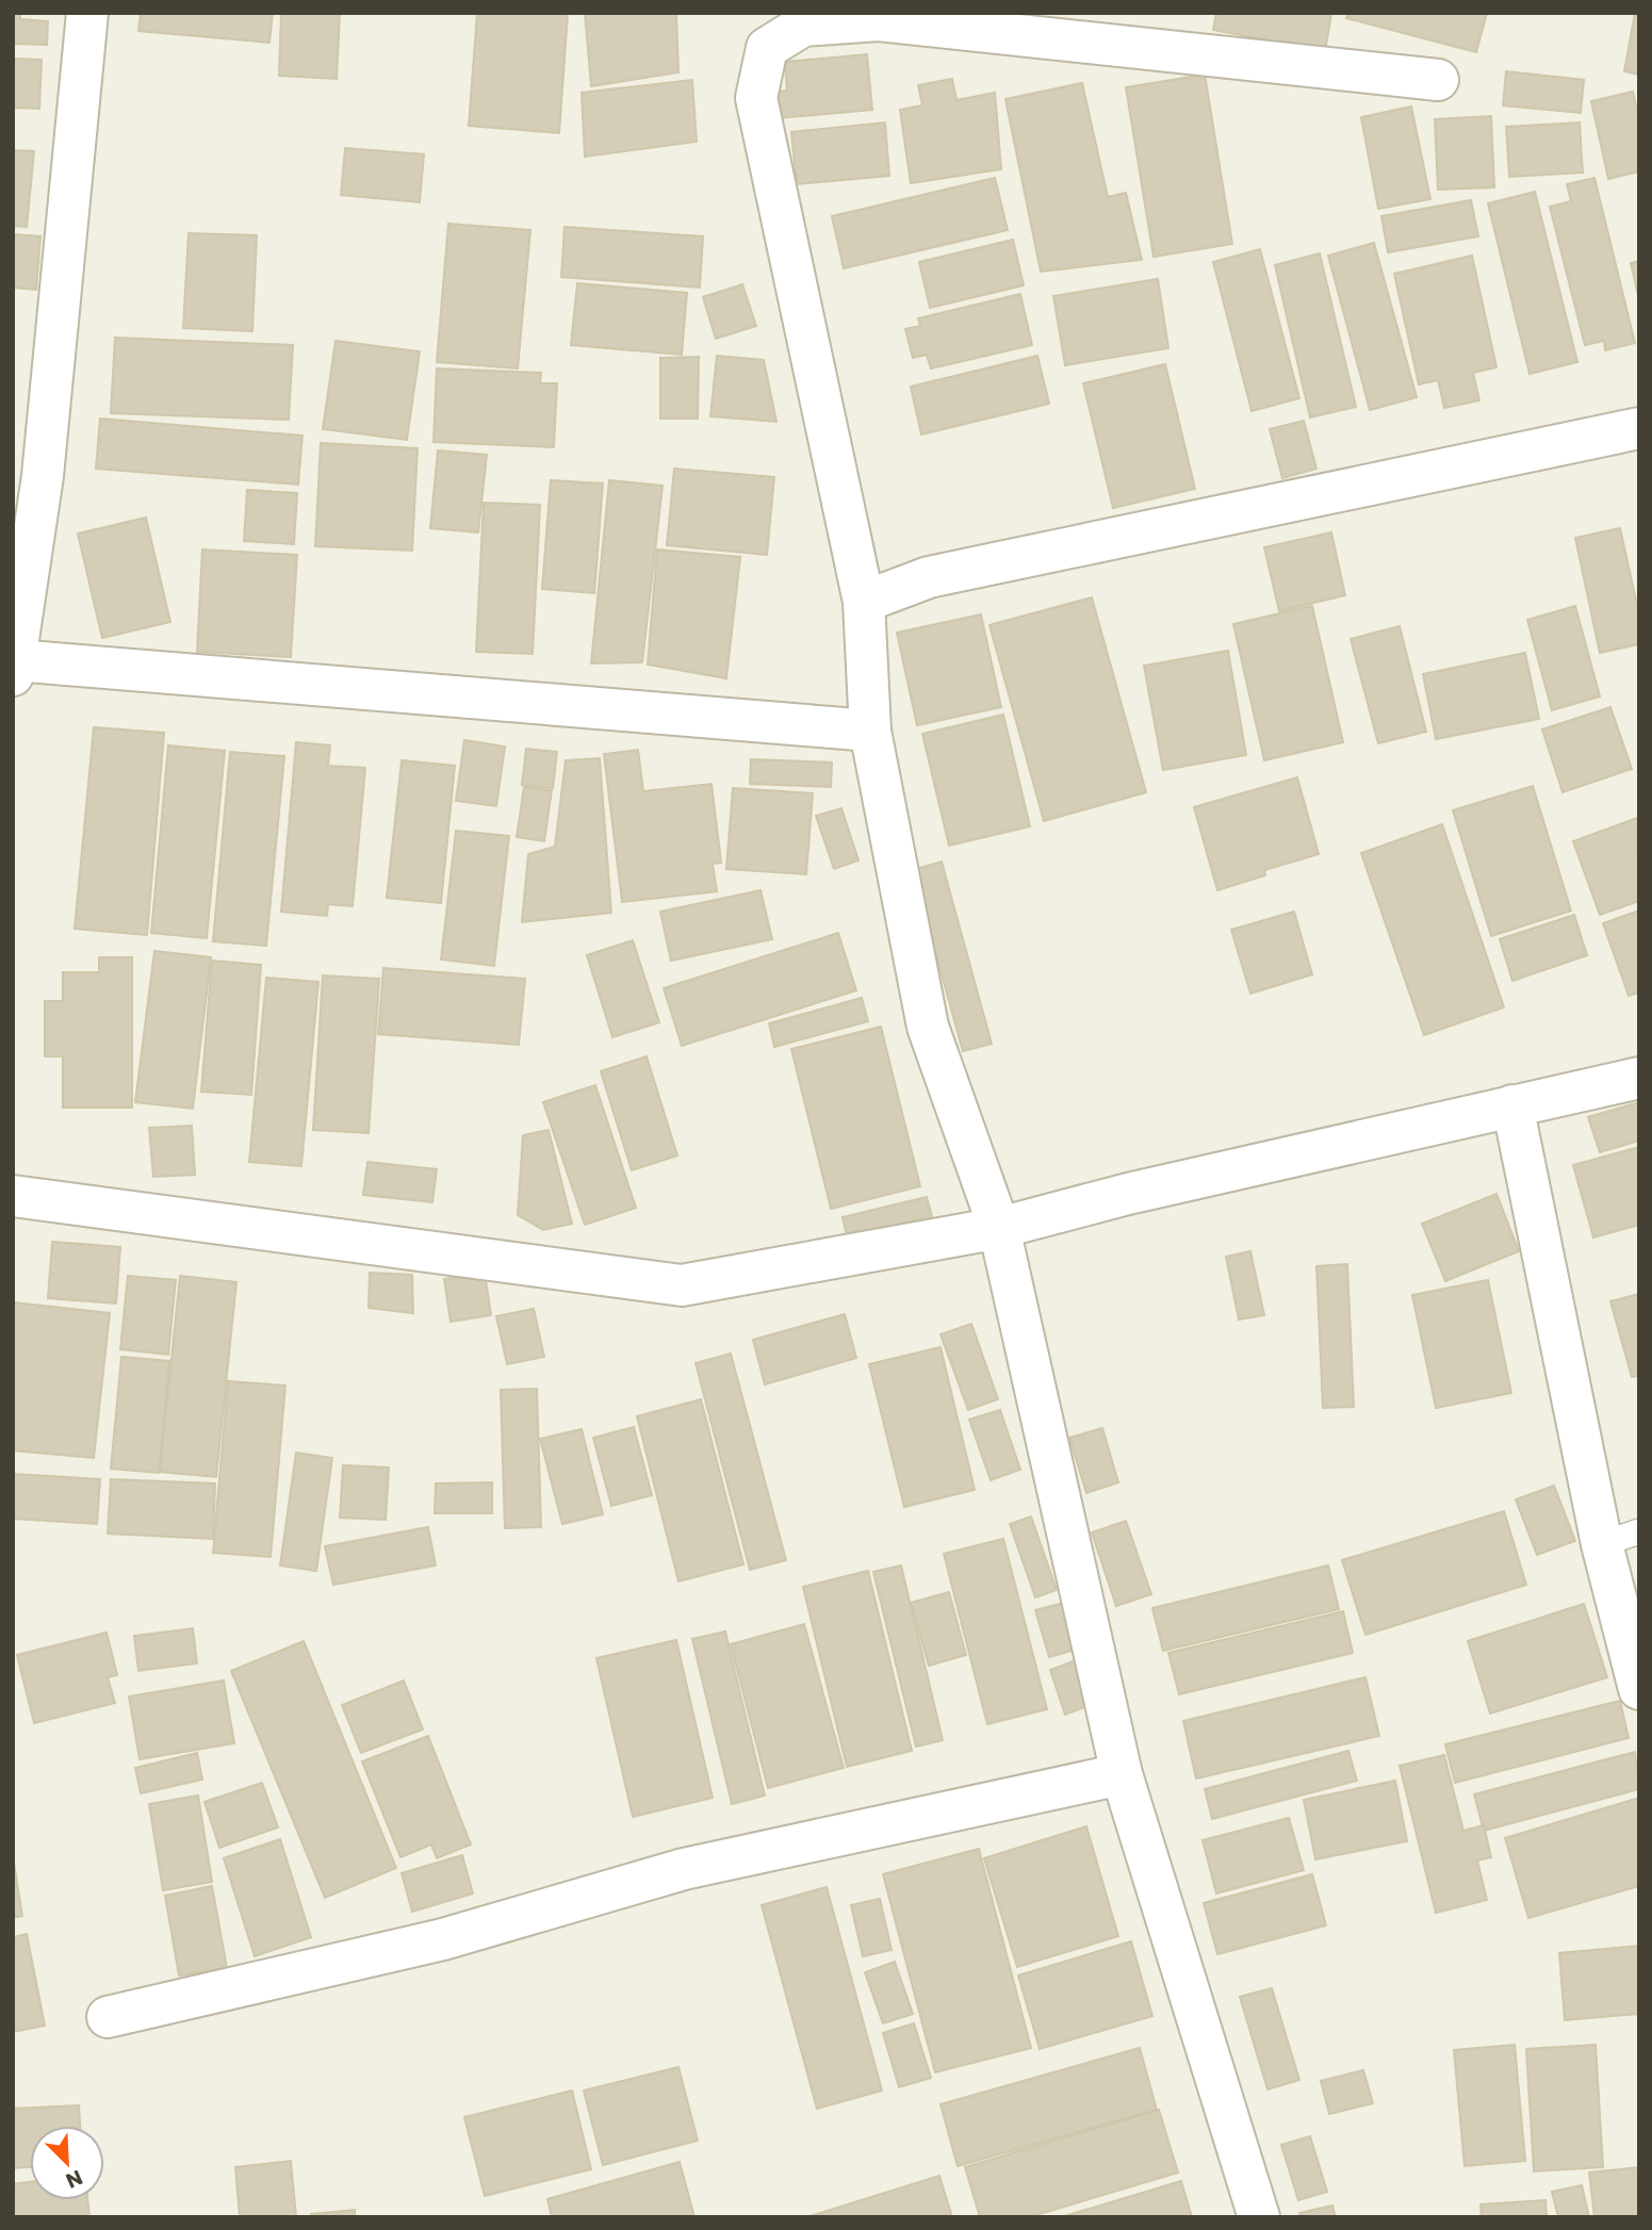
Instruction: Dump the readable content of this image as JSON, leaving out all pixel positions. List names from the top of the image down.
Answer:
{
  "north": "bottom right"
}
